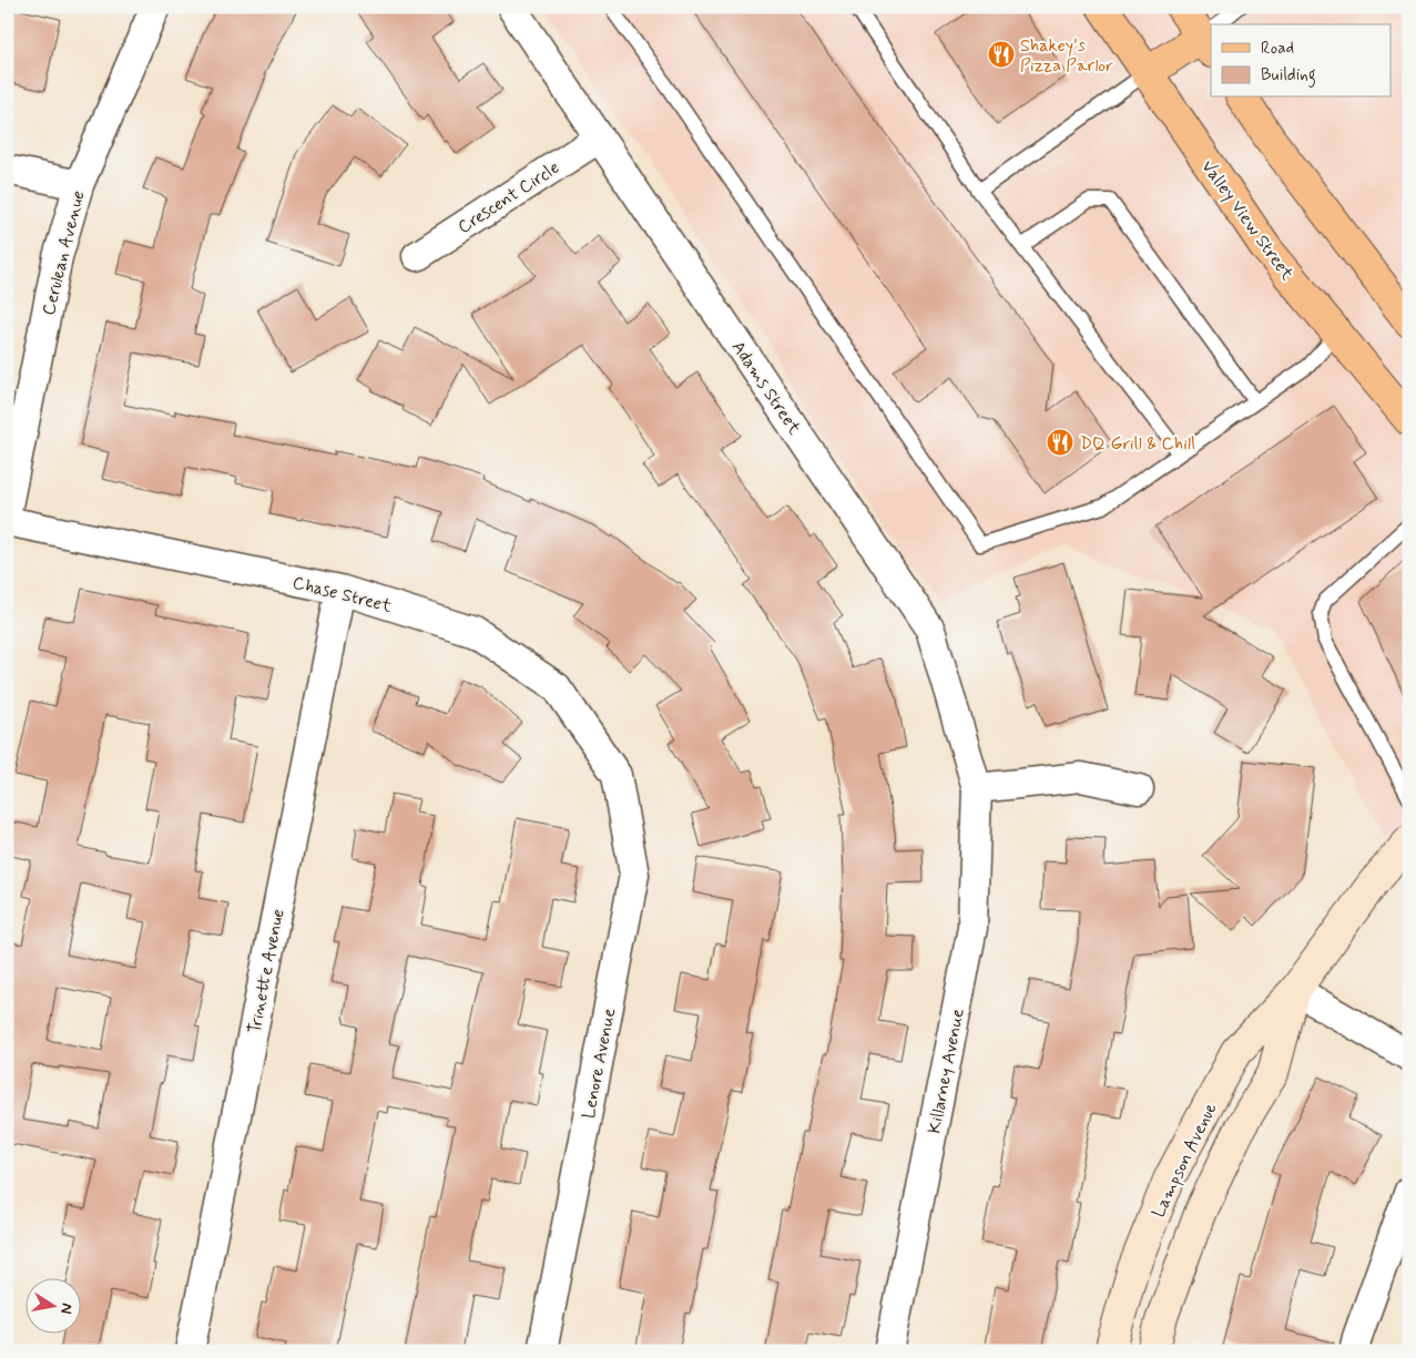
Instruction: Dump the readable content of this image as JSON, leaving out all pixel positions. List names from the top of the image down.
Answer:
{
  "streets": {
    "main road": ["Valley View Street", "Lampson Avenue"],
    "street": [
      "Crescent Circle",
      "Cerulean Avenue",
      "Adams Street",
      "Chase Street",
      "Trinette Avenue",
      "Lenore Avenue",
      "Killarney Avenue"
    ]
  },
  "crossings": [
    ["Crescent Circle", "Adams Street"],
    ["Adams Street", "Killarney Avenue"],
    ["Chase Street", "Trinette Avenue"],
    ["Chase Street", "Lenore Avenue"]
  ],
  "places": {
    "restaurant": ["Shakey's Pizza Parlor", "DQ Grill & Chill"]
  },
  "legend": ["Road", "Building"],
  "north": "right"
}
